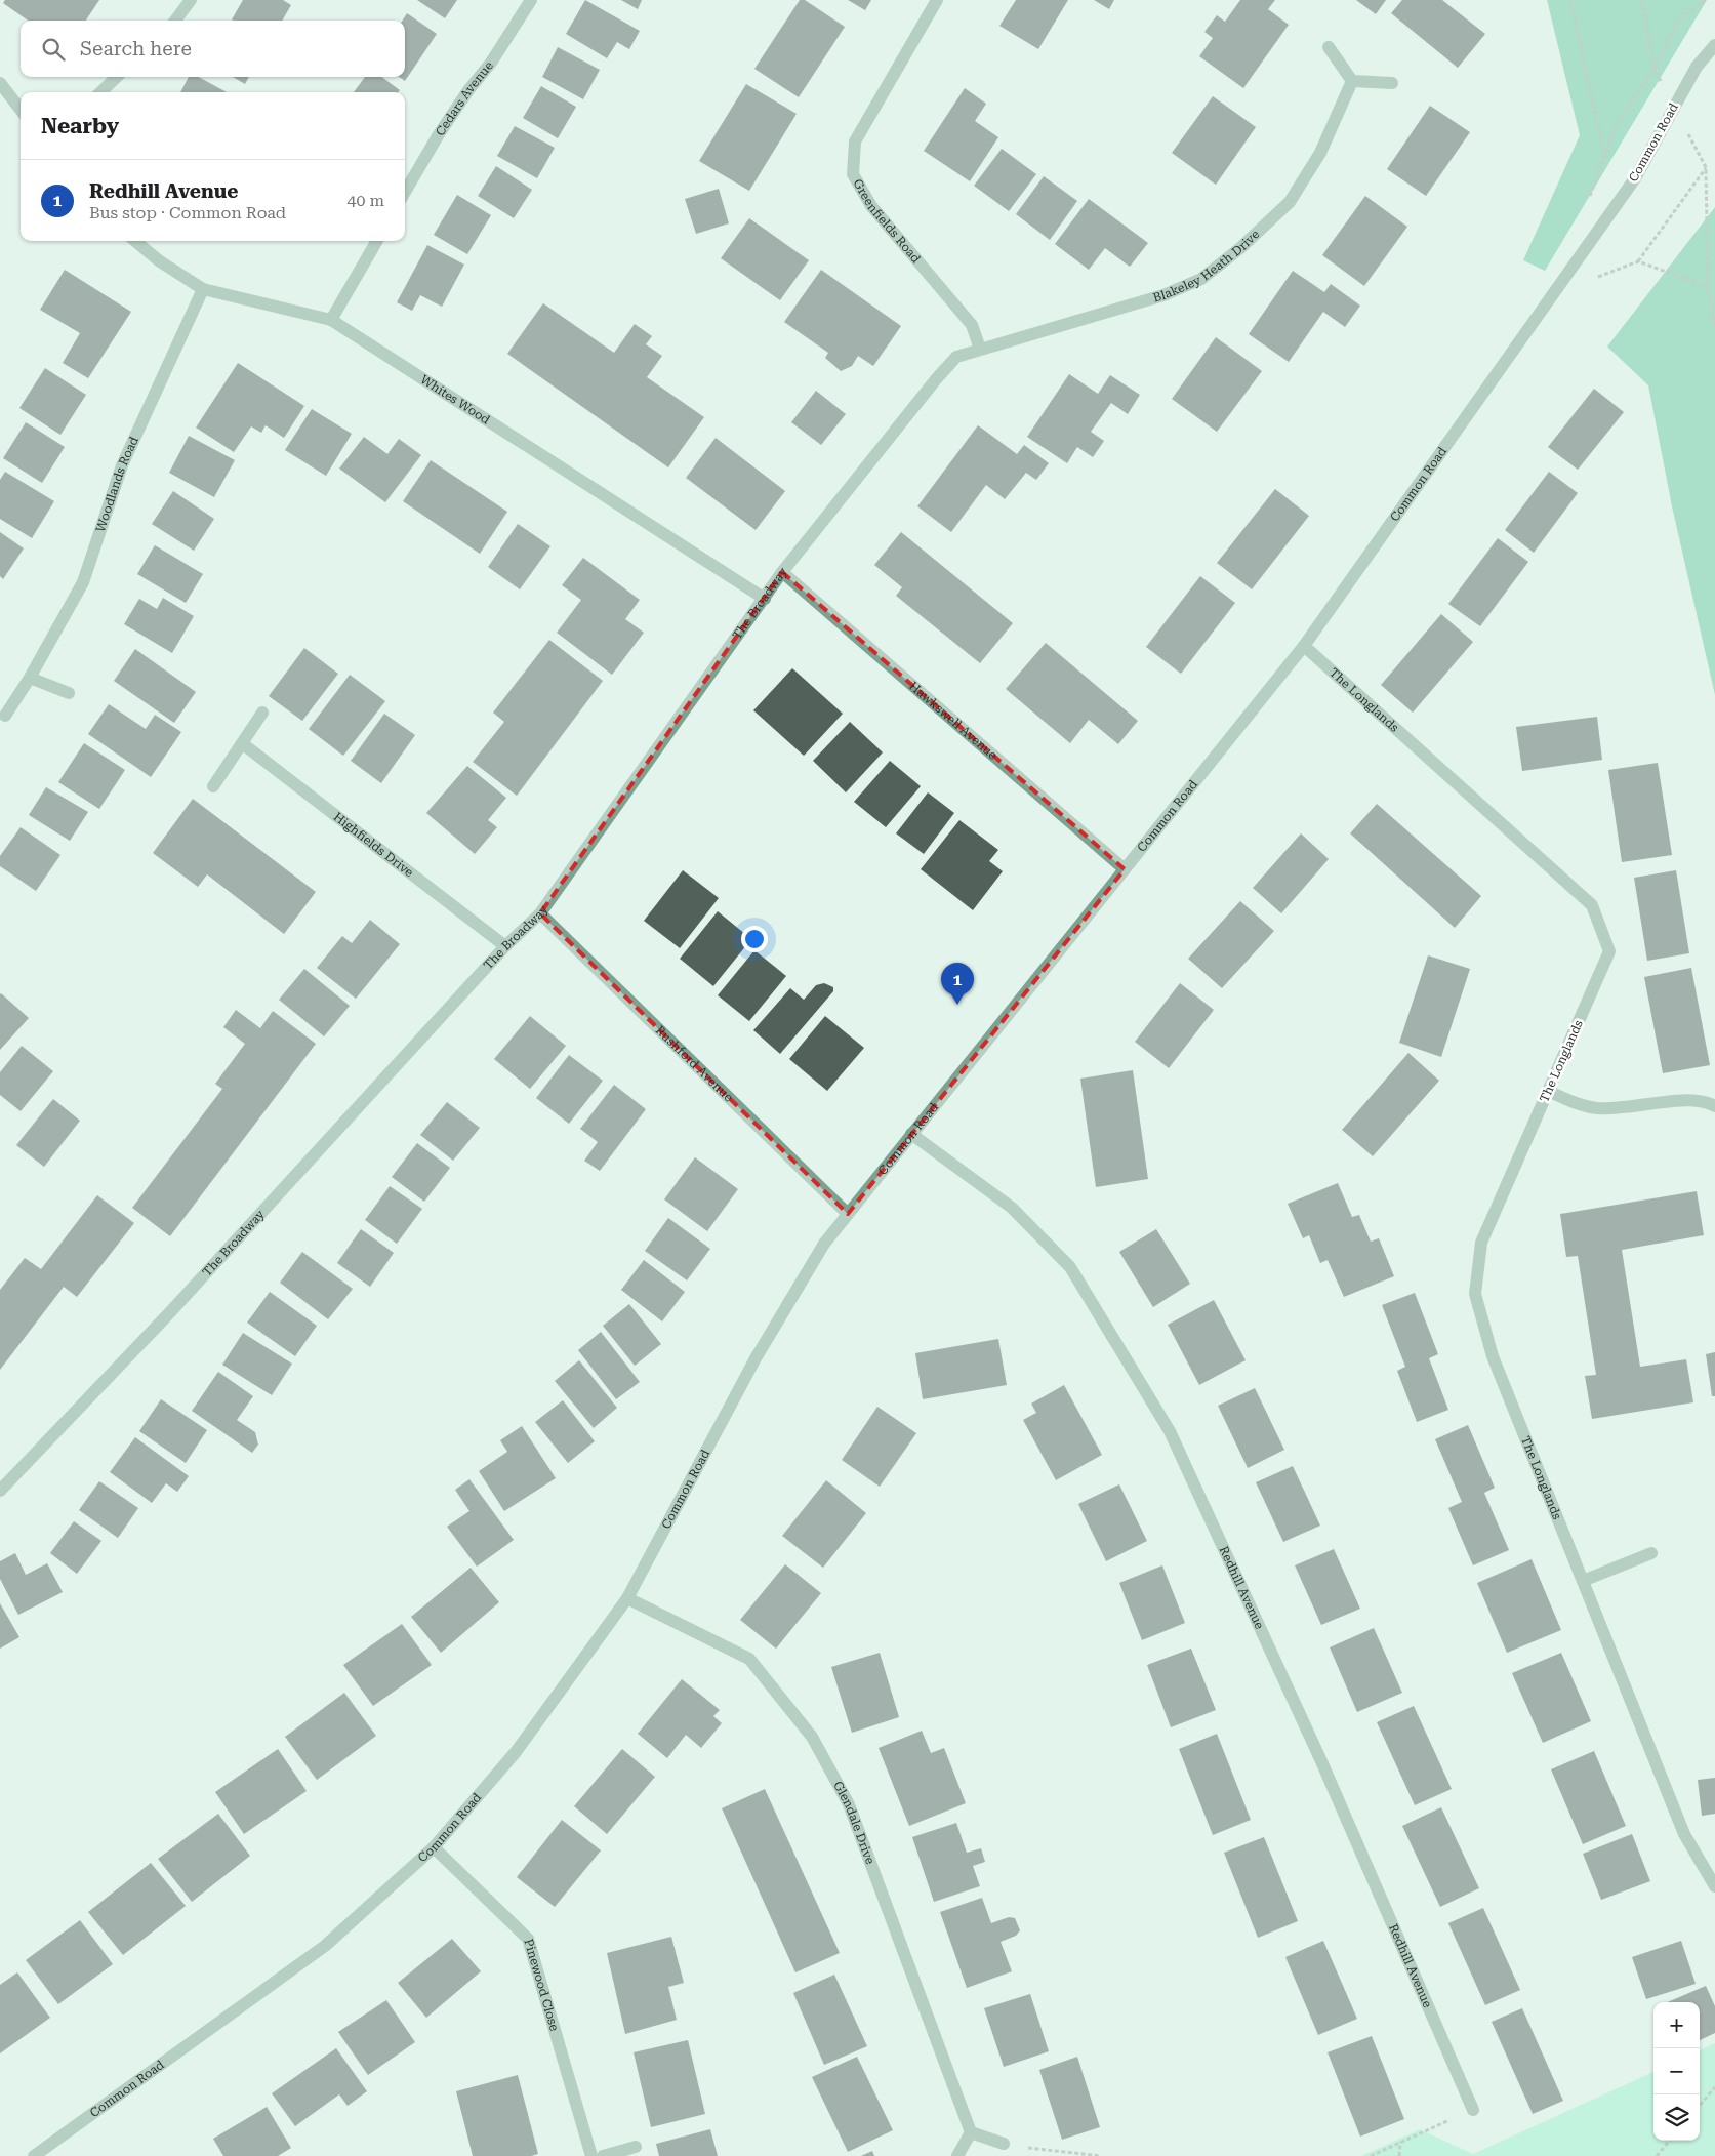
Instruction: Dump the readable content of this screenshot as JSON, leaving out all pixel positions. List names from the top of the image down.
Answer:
{
  "streets": {
    "street": [
      "Cedars Avenue",
      "Common Road",
      "Greenfields Road",
      "Blakeley Heath Drive",
      "Whites Wood",
      "Woodlands Road",
      "The Broadway",
      "The Longlands",
      "Hawkswell Avenue",
      "Highfields Drive",
      "Rushford Avenue",
      "Redhill Avenue",
      "Glendale Drive",
      "Pinewood Close"
    ]
  },
  "crossings": [
    ["Common Road", "The Longlands"],
    ["Common Road", "Hawkswell Avenue"],
    ["Common Road", "Rushford Avenue"],
    ["Common Road", "Redhill Avenue"],
    ["Common Road", "Glendale Drive"],
    ["Common Road", "Pinewood Close"],
    ["Greenfields Road", "Blakeley Heath Drive"],
    ["Greenfields Road", "The Broadway"],
    ["Blakeley Heath Drive", "The Broadway"],
    ["Whites Wood", "Woodlands Road"],
    ["Whites Wood", "The Broadway"],
    ["The Broadway", "Hawkswell Avenue"],
    ["The Broadway", "Highfields Drive"],
    ["The Broadway", "Rushford Avenue"]
  ],
  "page": {
    "search": "Search here",
    "heading": "Nearby",
    "list": [
      {
        "mark": "1",
        "name": "Redhill Avenue",
        "note": "Bus stop · Common Road",
        "value": "40 m"
      }
    ],
    "pins": "1",
    "map_buttons": ["+", "−"]
  }
}
